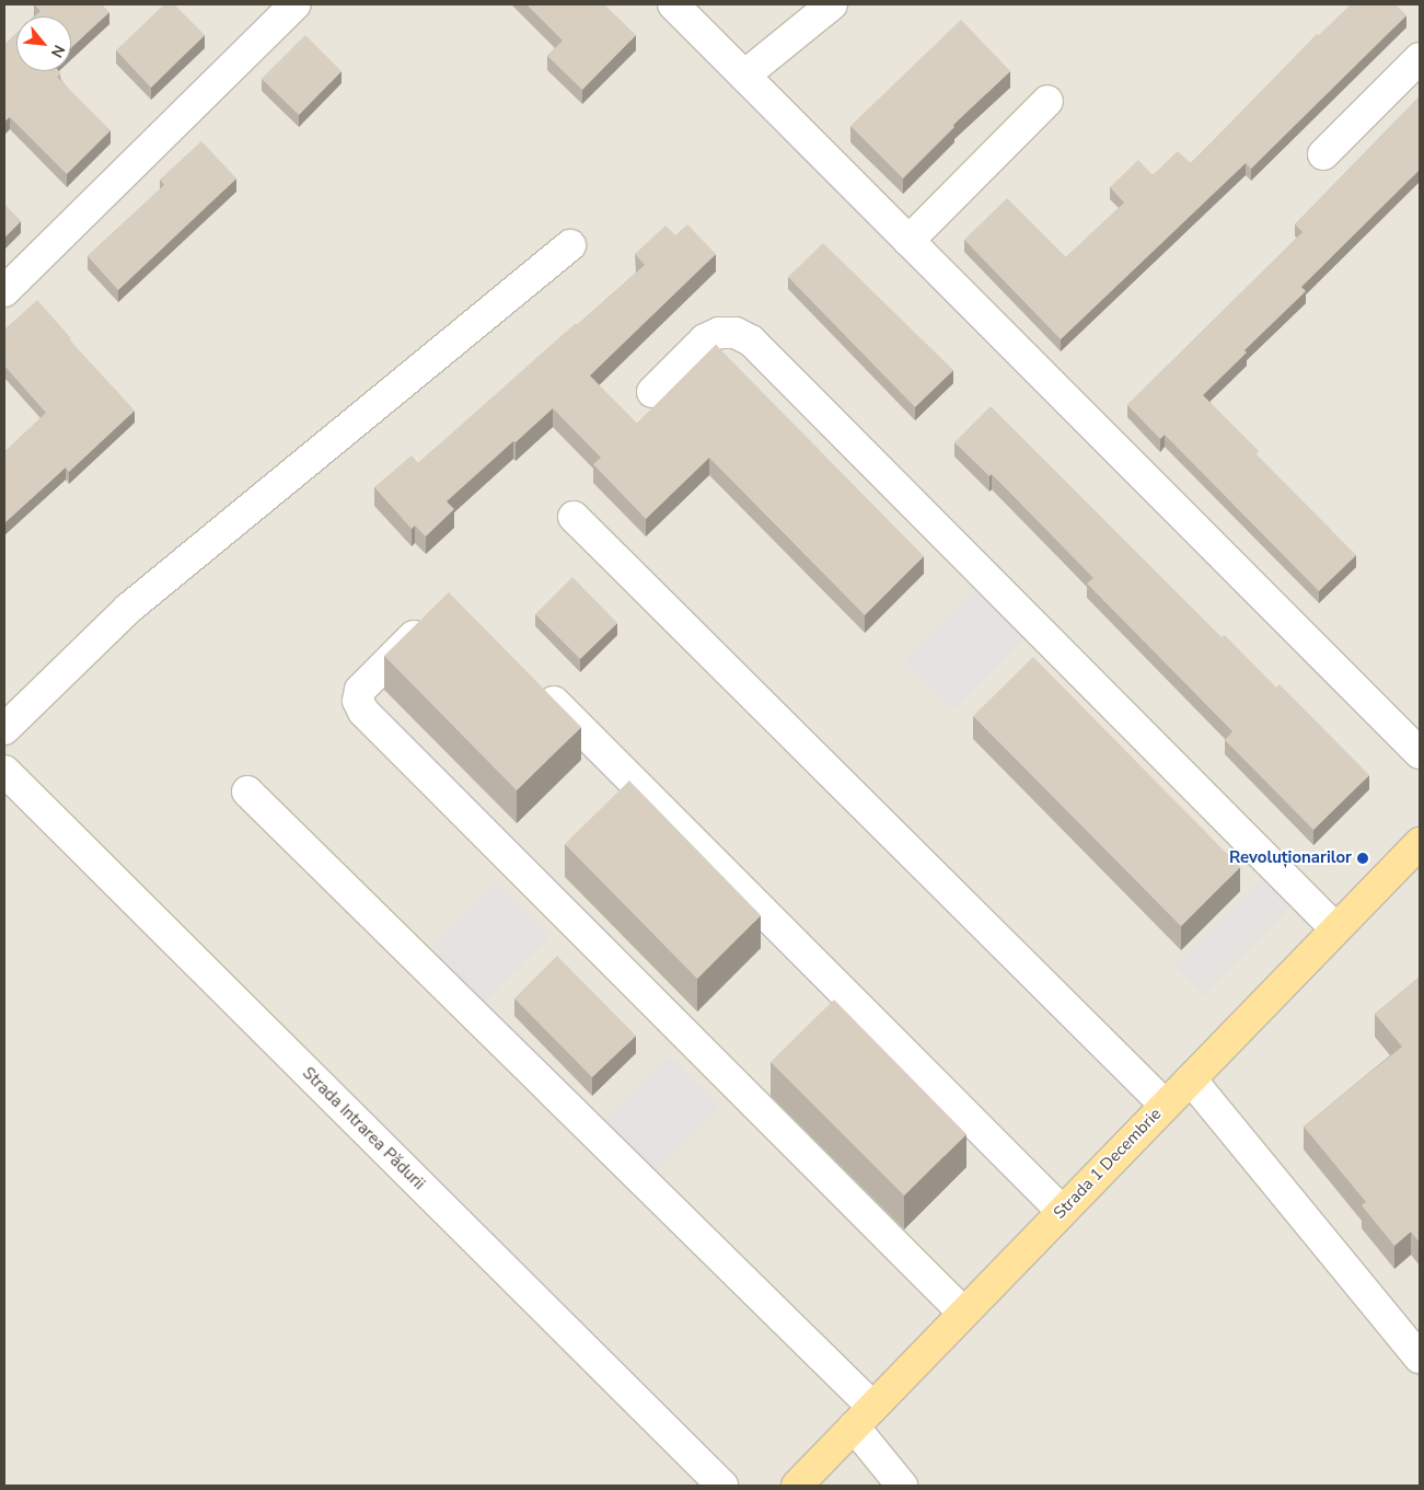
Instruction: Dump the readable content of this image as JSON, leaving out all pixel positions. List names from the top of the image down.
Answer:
{
  "streets": {
    "main road": ["Strada 1 Decembrie"],
    "street": ["Strada Intrarea Pădurii"]
  },
  "places": ["Revoluționarilor"],
  "north": "bottom right"
}
